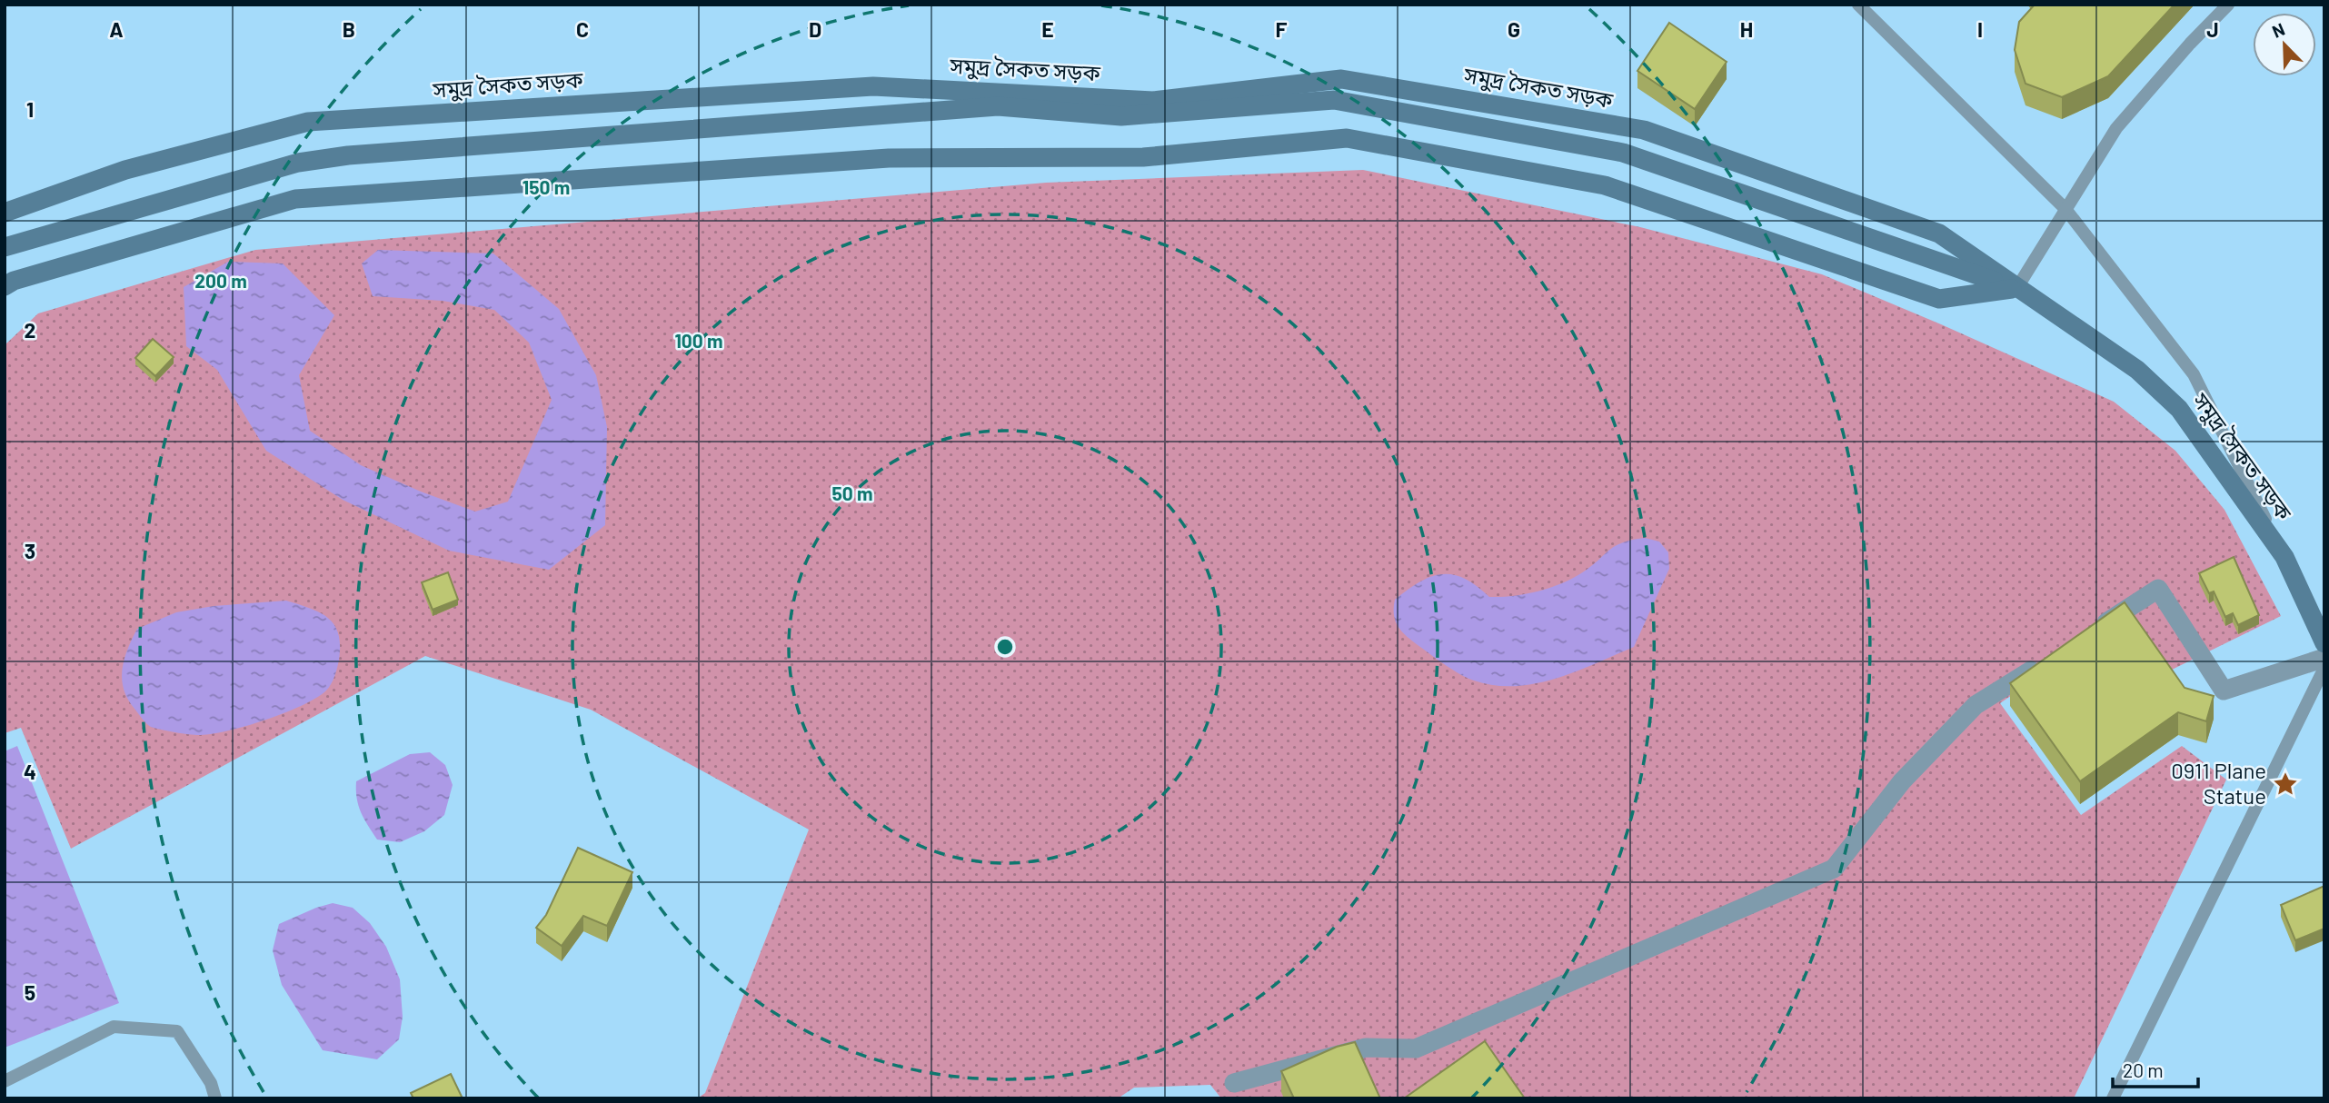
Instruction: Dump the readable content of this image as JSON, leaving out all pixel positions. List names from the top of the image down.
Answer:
{
  "streets": {
    "main road": ["সমুদ্র সৈকত সড়ক"]
  },
  "places": {
    "place": ["0911 Plane Statue"]
  },
  "scale_bar": "20 m",
  "north": "top left",
  "grid": {
    "columns": [
      "A",
      "B",
      "C",
      "D",
      "E",
      "F",
      "G",
      "H",
      "I",
      "J"
    ],
    "rows": [
      "1",
      "2",
      "3",
      "4",
      "5"
    ]
  },
  "rings": [
    "150 m",
    "200 m",
    "100 m",
    "50 m"
  ]
}
